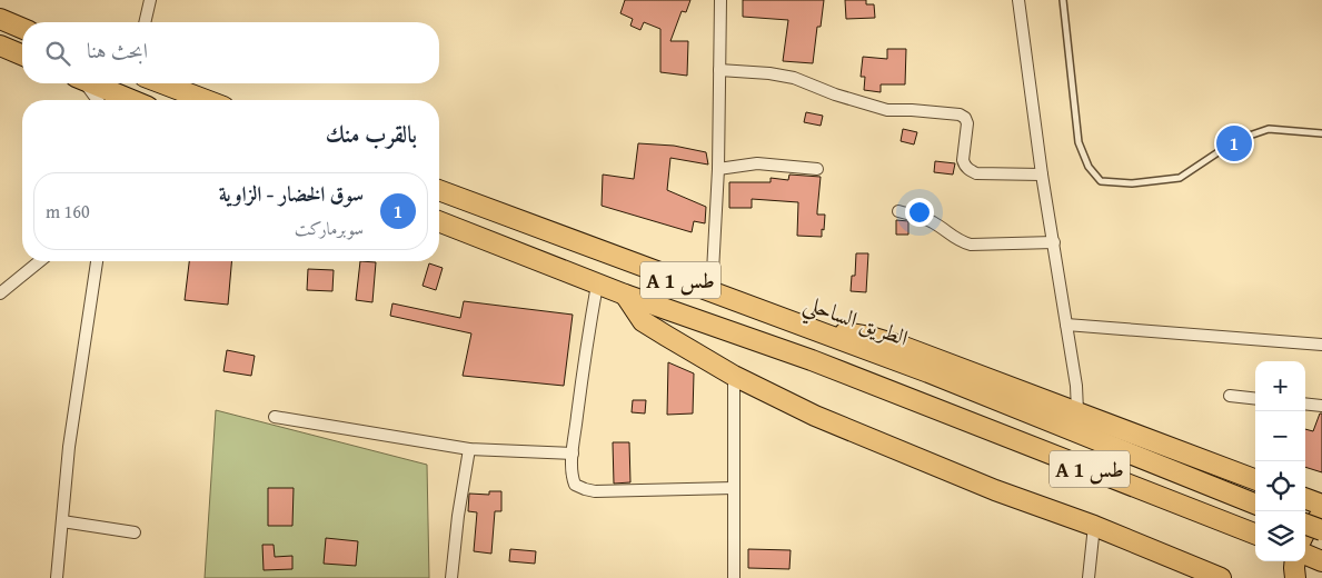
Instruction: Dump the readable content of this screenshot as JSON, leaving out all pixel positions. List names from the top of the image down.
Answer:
{
  "streets": {
    "highway": ["A 1 طس", "الطريق الساحلي"]
  },
  "page": {
    "search": "ابحث هنا",
    "heading": "بالقرب منك",
    "pins": "1",
    "list": [
      {
        "mark": "1",
        "name": "سوق الخضار - الزاوية",
        "note": "سوبرماركت",
        "value": "160 m"
      }
    ],
    "map_buttons": ["+", "−"]
  }
}
